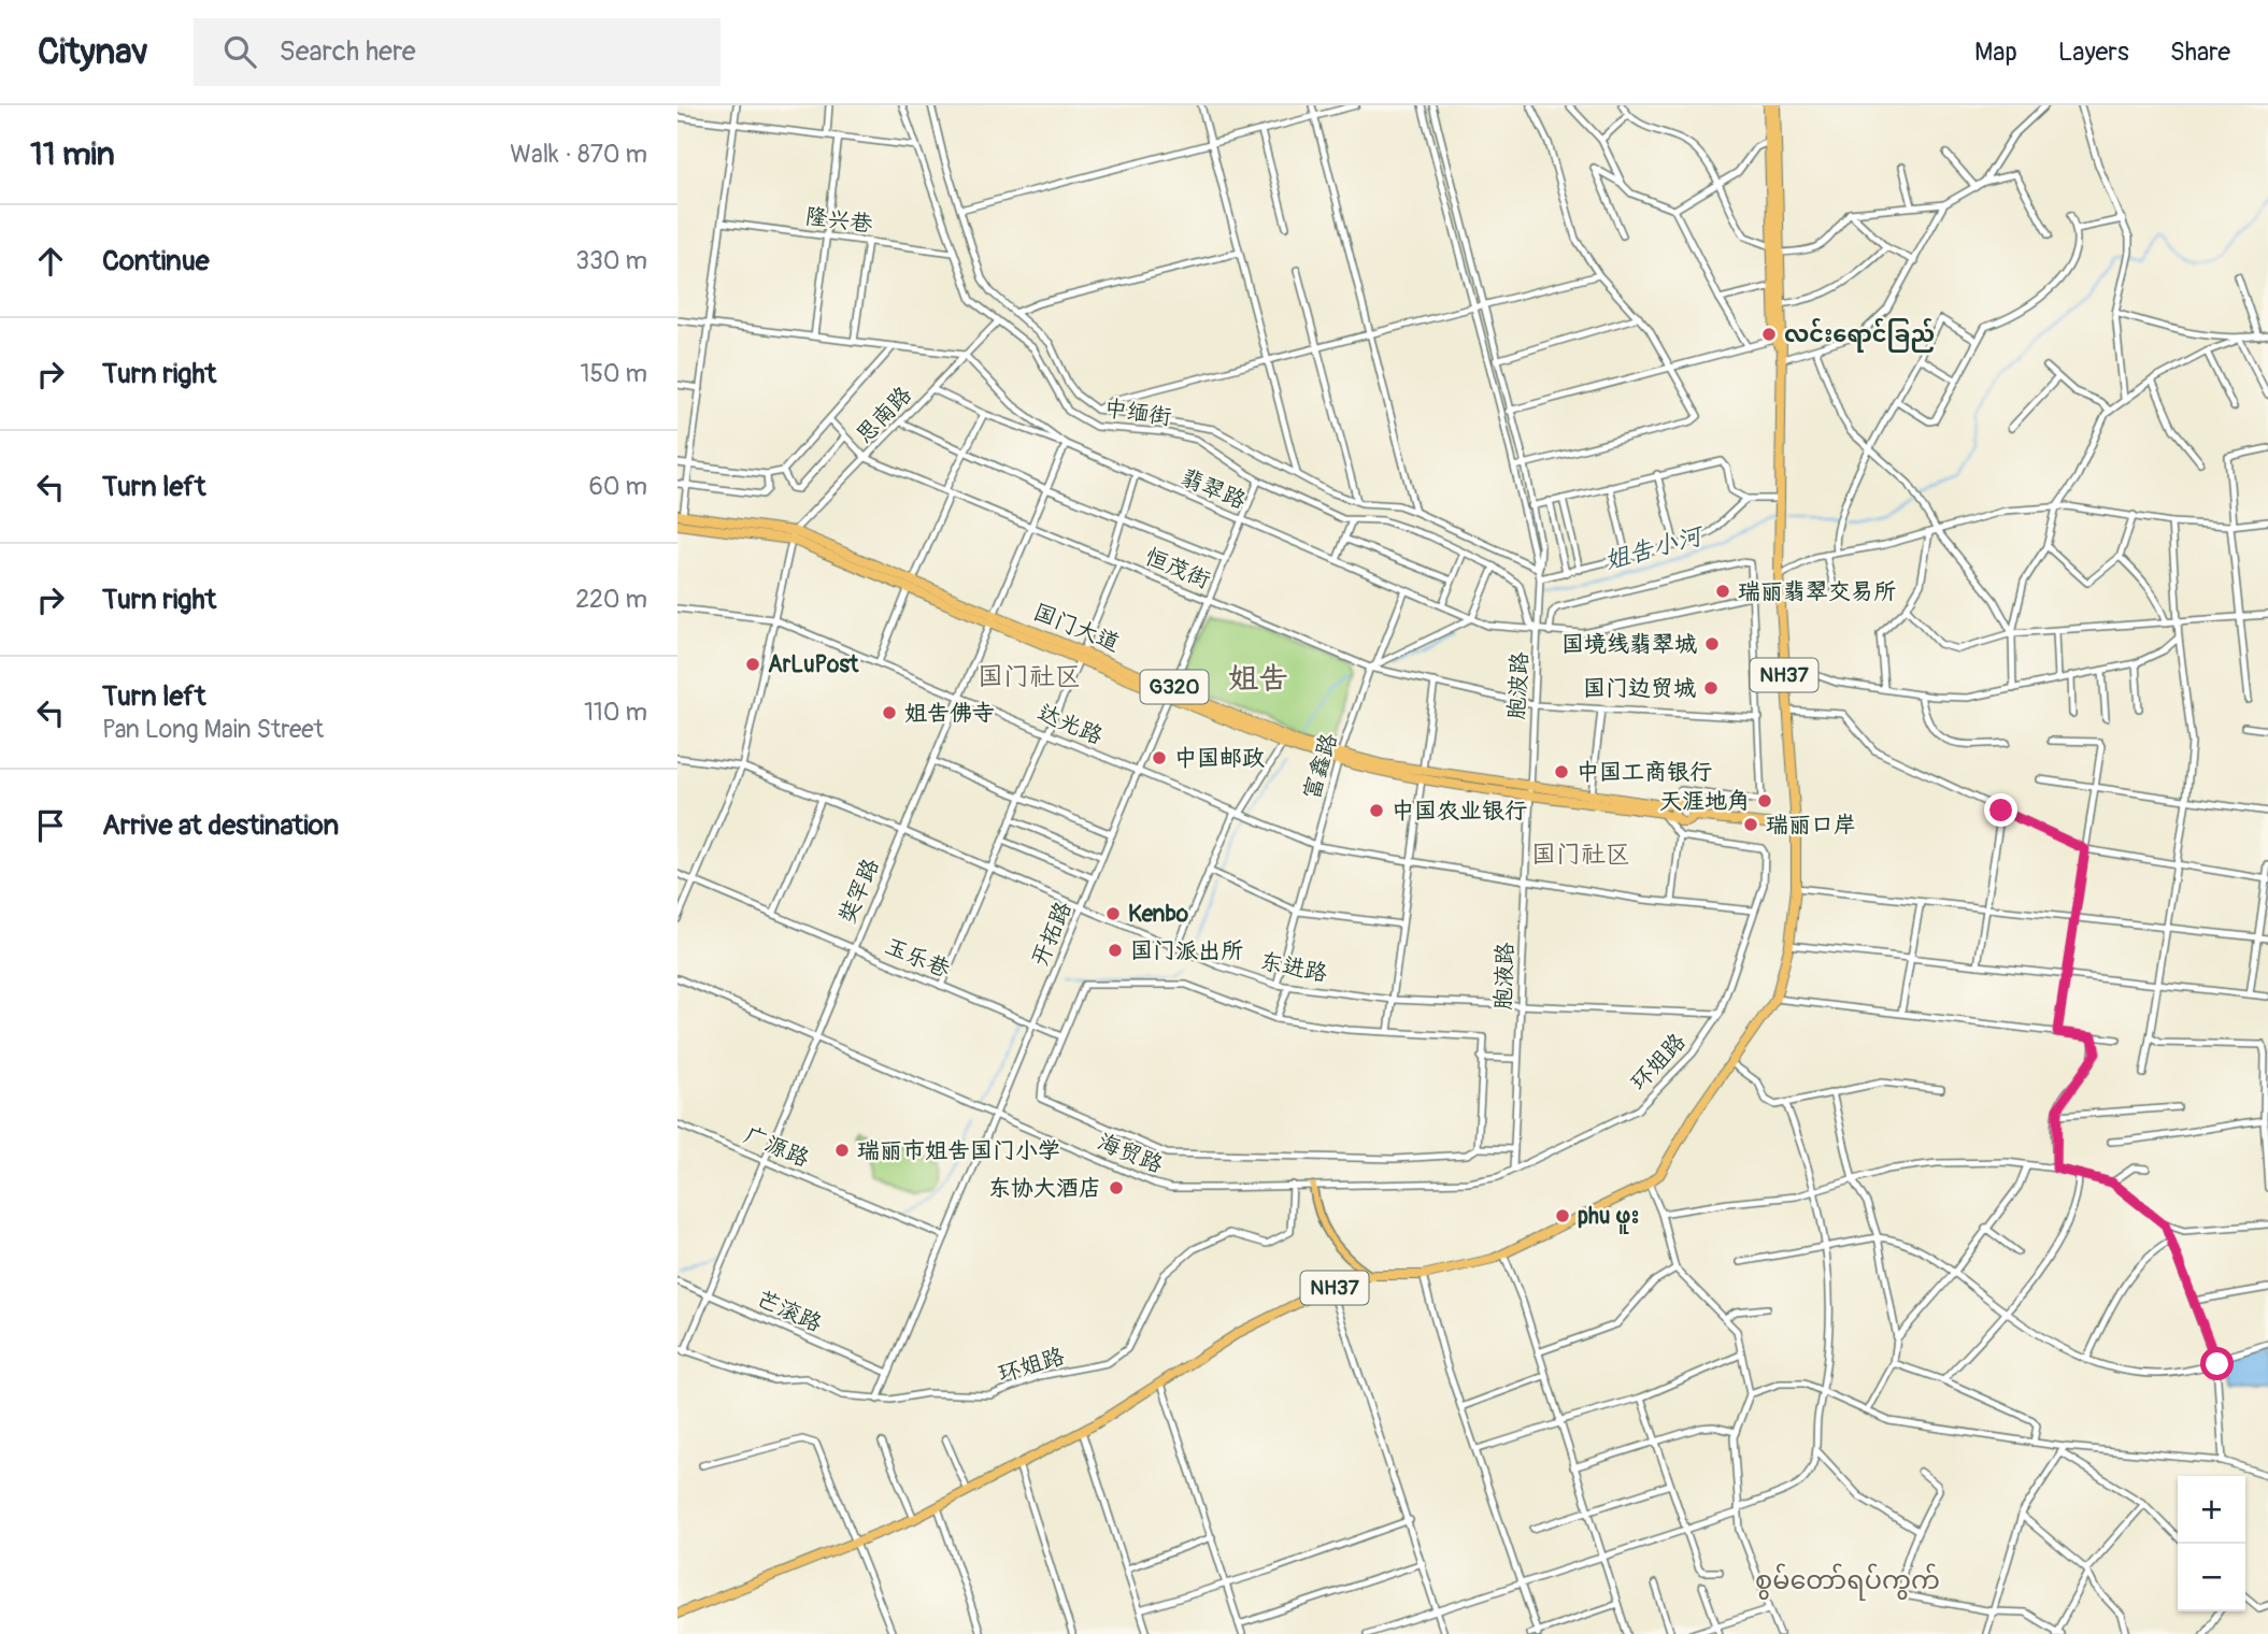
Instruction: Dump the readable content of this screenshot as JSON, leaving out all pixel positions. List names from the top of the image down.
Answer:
{
  "streets": {
    "highway": ["国门大道", "NH37", "G320"],
    "street": [
      "隆兴巷",
      "中缅街",
      "思南路",
      "翡翠路",
      "恒茂街",
      "胞波路",
      "达光路",
      "富鑫路",
      "奘罕路",
      "开拓路",
      "玉乐巷",
      "东进路",
      "胞液路",
      "环姐路",
      "广源路",
      "海贸路",
      "芒滚路"
    ]
  },
  "crossings": [
    ["隆兴巷", "中缅街"],
    ["中缅街", "思南路"],
    ["中缅街", "翡翠路"],
    ["中缅街", "胞波路"],
    ["中缅街", "开拓路"],
    ["思南路", "翡翠路"],
    ["思南路", "恒茂街"],
    ["思南路", "国门大道"],
    ["翡翠路", "胞波路"],
    ["翡翠路", "富鑫路"],
    ["翡翠路", "奘罕路"],
    ["翡翠路", "开拓路"],
    ["恒茂街", "胞波路"],
    ["恒茂街", "富鑫路"],
    ["恒茂街", "奘罕路"],
    ["恒茂街", "开拓路"],
    ["国门大道", "胞波路"],
    ["国门大道", "富鑫路"],
    ["国门大道", "奘罕路"],
    ["国门大道", "开拓路"],
    ["国门大道", "胞液路"],
    ["胞波路", "胞液路"],
    ["达光路", "富鑫路"],
    ["达光路", "奘罕路"],
    ["达光路", "开拓路"],
    ["达光路", "胞液路"],
    ["达光路", "环姐路"],
    ["富鑫路", "东进路"],
    ["奘罕路", "玉乐巷"],
    ["奘罕路", "东进路"],
    ["奘罕路", "环姐路"],
    ["奘罕路", "广源路"],
    ["奘罕路", "海贸路"],
    ["奘罕路", "芒滚路"],
    ["开拓路", "玉乐巷"],
    ["开拓路", "东进路"],
    ["开拓路", "环姐路"],
    ["开拓路", "广源路"],
    ["开拓路", "海贸路"],
    ["开拓路", "芒滚路"],
    ["东进路", "胞液路"],
    ["东进路", "环姐路"],
    ["胞液路", "环姐路"],
    ["胞液路", "海贸路"],
    ["环姐路", "海贸路"]
  ],
  "districts": [
    "国门社区",
    "姐告",
    "国门社区",
    "စွမ်တော်ရပ်ကွက်"
  ],
  "water": ["姐告小河"],
  "places": [
    "လင်းရောင်ခြည်",
    "瑞丽翡翠交易所",
    "国境线翡翠城",
    "ArLuPost",
    "国门边贸城",
    "姐告佛寺",
    "中国邮政",
    "中国工商银行",
    "天涯地角",
    "中国农业银行",
    "瑞丽口岸",
    "Kenbo",
    "国门派出所",
    "瑞丽市姐告国门小学",
    "东协大酒店",
    "phu ဖူး"
  ],
  "page": {
    "header": "Citynav",
    "search": "Search here",
    "nav": ["Map", "Layers", "Share"],
    "heading": ["11 min", "Walk · 870 m"],
    "list": [
      ["Continue", "330 m"],
      ["Turn right", "150 m"],
      ["Turn left", "60 m"],
      ["Turn right", "220 m"],
      ["Turn left", "Pan Long Main Street", "110 m"],
      "Arrive at destination"
    ],
    "map_buttons": ["+", "−"]
  }
}
